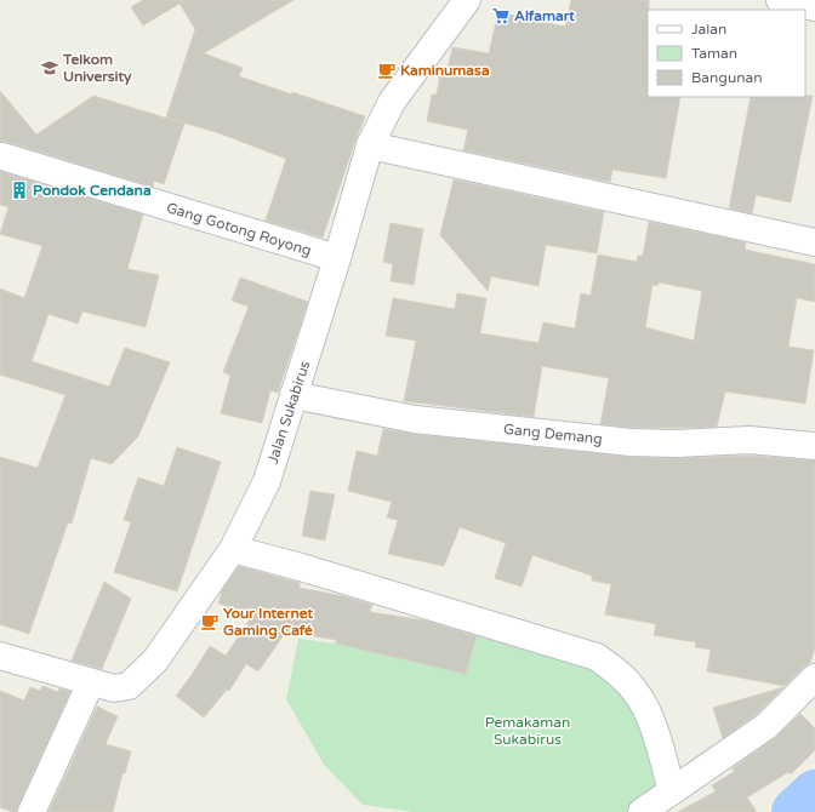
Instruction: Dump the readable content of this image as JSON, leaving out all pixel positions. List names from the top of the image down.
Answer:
{
  "streets": {
    "street": ["Gang Gotong Royong", "Jalan Sukabirus", "Gang Demang"]
  },
  "crossings": [
    ["Gang Gotong Royong", "Jalan Sukabirus"],
    ["Jalan Sukabirus", "Gang Demang"]
  ],
  "parks": ["Pemakaman Sukabirus"],
  "places": {
    "supermarket": ["Alfamart"],
    "school or university": ["Telkom University"],
    "cafe": ["Kaminumasa", "Your Internet Gaming Café"],
    "building": ["Pondok Cendana"]
  },
  "legend": ["Jalan", "Taman", "Bangunan"]
}
